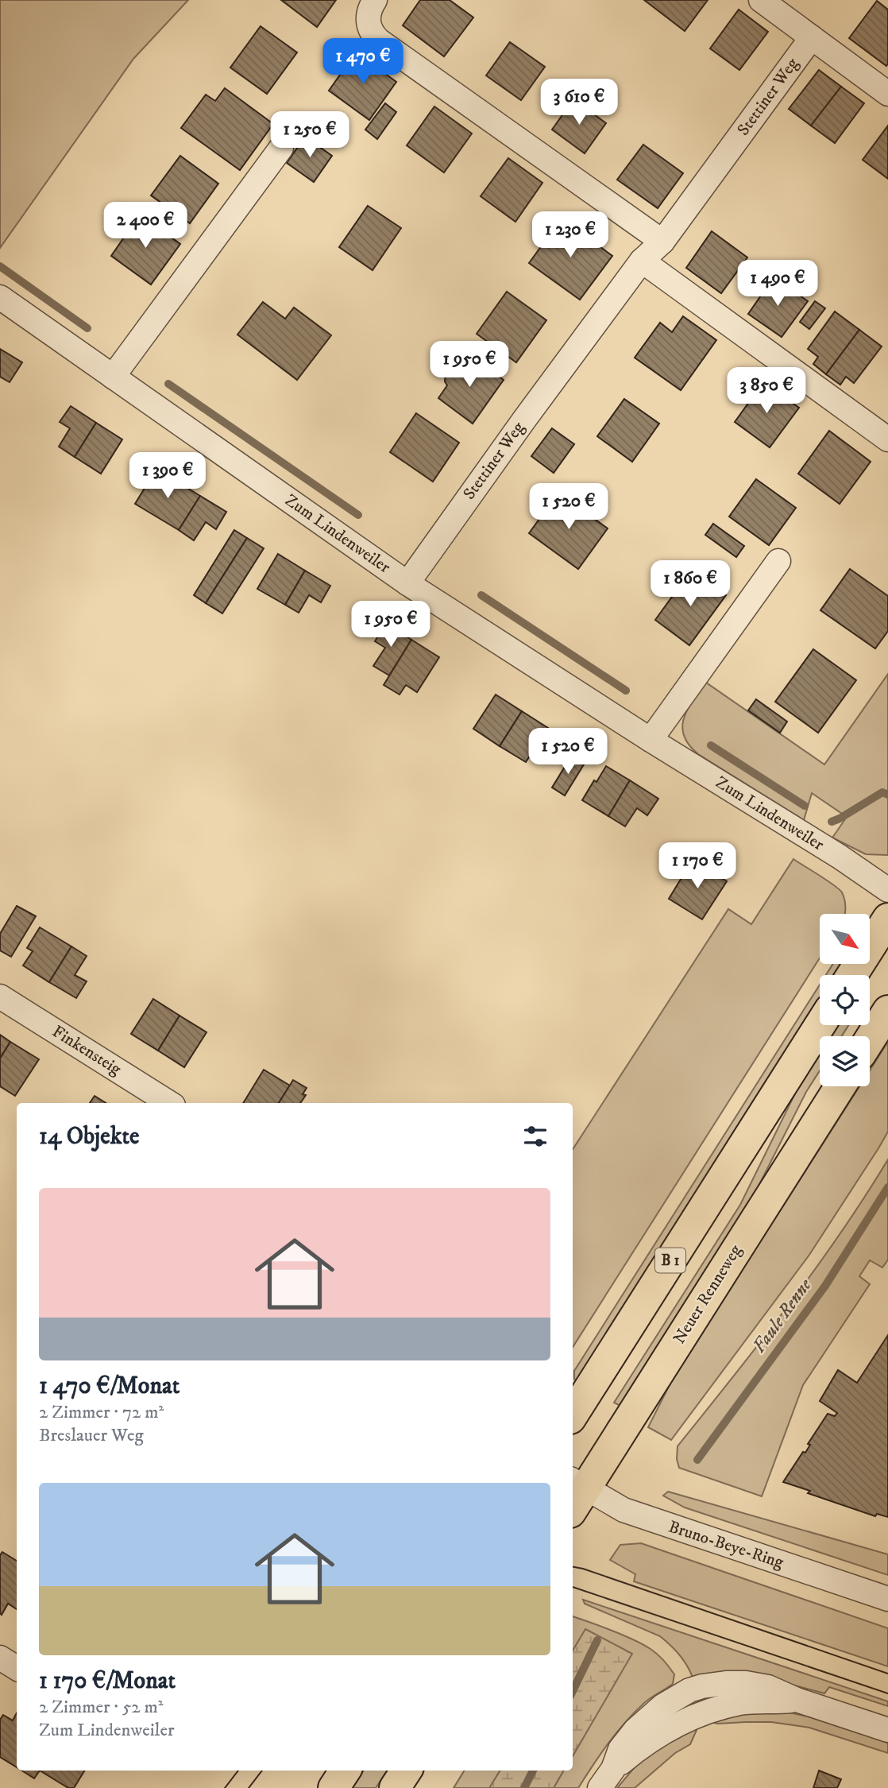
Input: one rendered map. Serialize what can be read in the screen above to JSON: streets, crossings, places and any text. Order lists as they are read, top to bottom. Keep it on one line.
{"streets":{"main road":["B 1","Neuer Renneweg"],"street":["Stettiner Weg","Zum Lindenweiler","Finkensteig","Bruno-Beye-Ring"]},"crossings":[["Stettiner Weg","Zum Lindenweiler"],["Neuer Renneweg","Bruno-Beye-Ring"]],"water":["Faule Renne"],"north":"bottom right","page":{"price":["1 470 €","3 610 €","1 250 €","2 400 €","1 230 €","1 490 €","1 950 €","3 850 €","1 390 €","1 520 €","1 860 €","1 950 €","1 520 €","1 170 €"],"heading":"14 Objekte","list":[{"name":"1 470 €/Monat","note":"2 Zimmer · 72 m² · Breslauer Weg"},{"name":"1 170 €/Monat","note":"2 Zimmer · 52 m² · Zum Lindenweiler"}]}}
